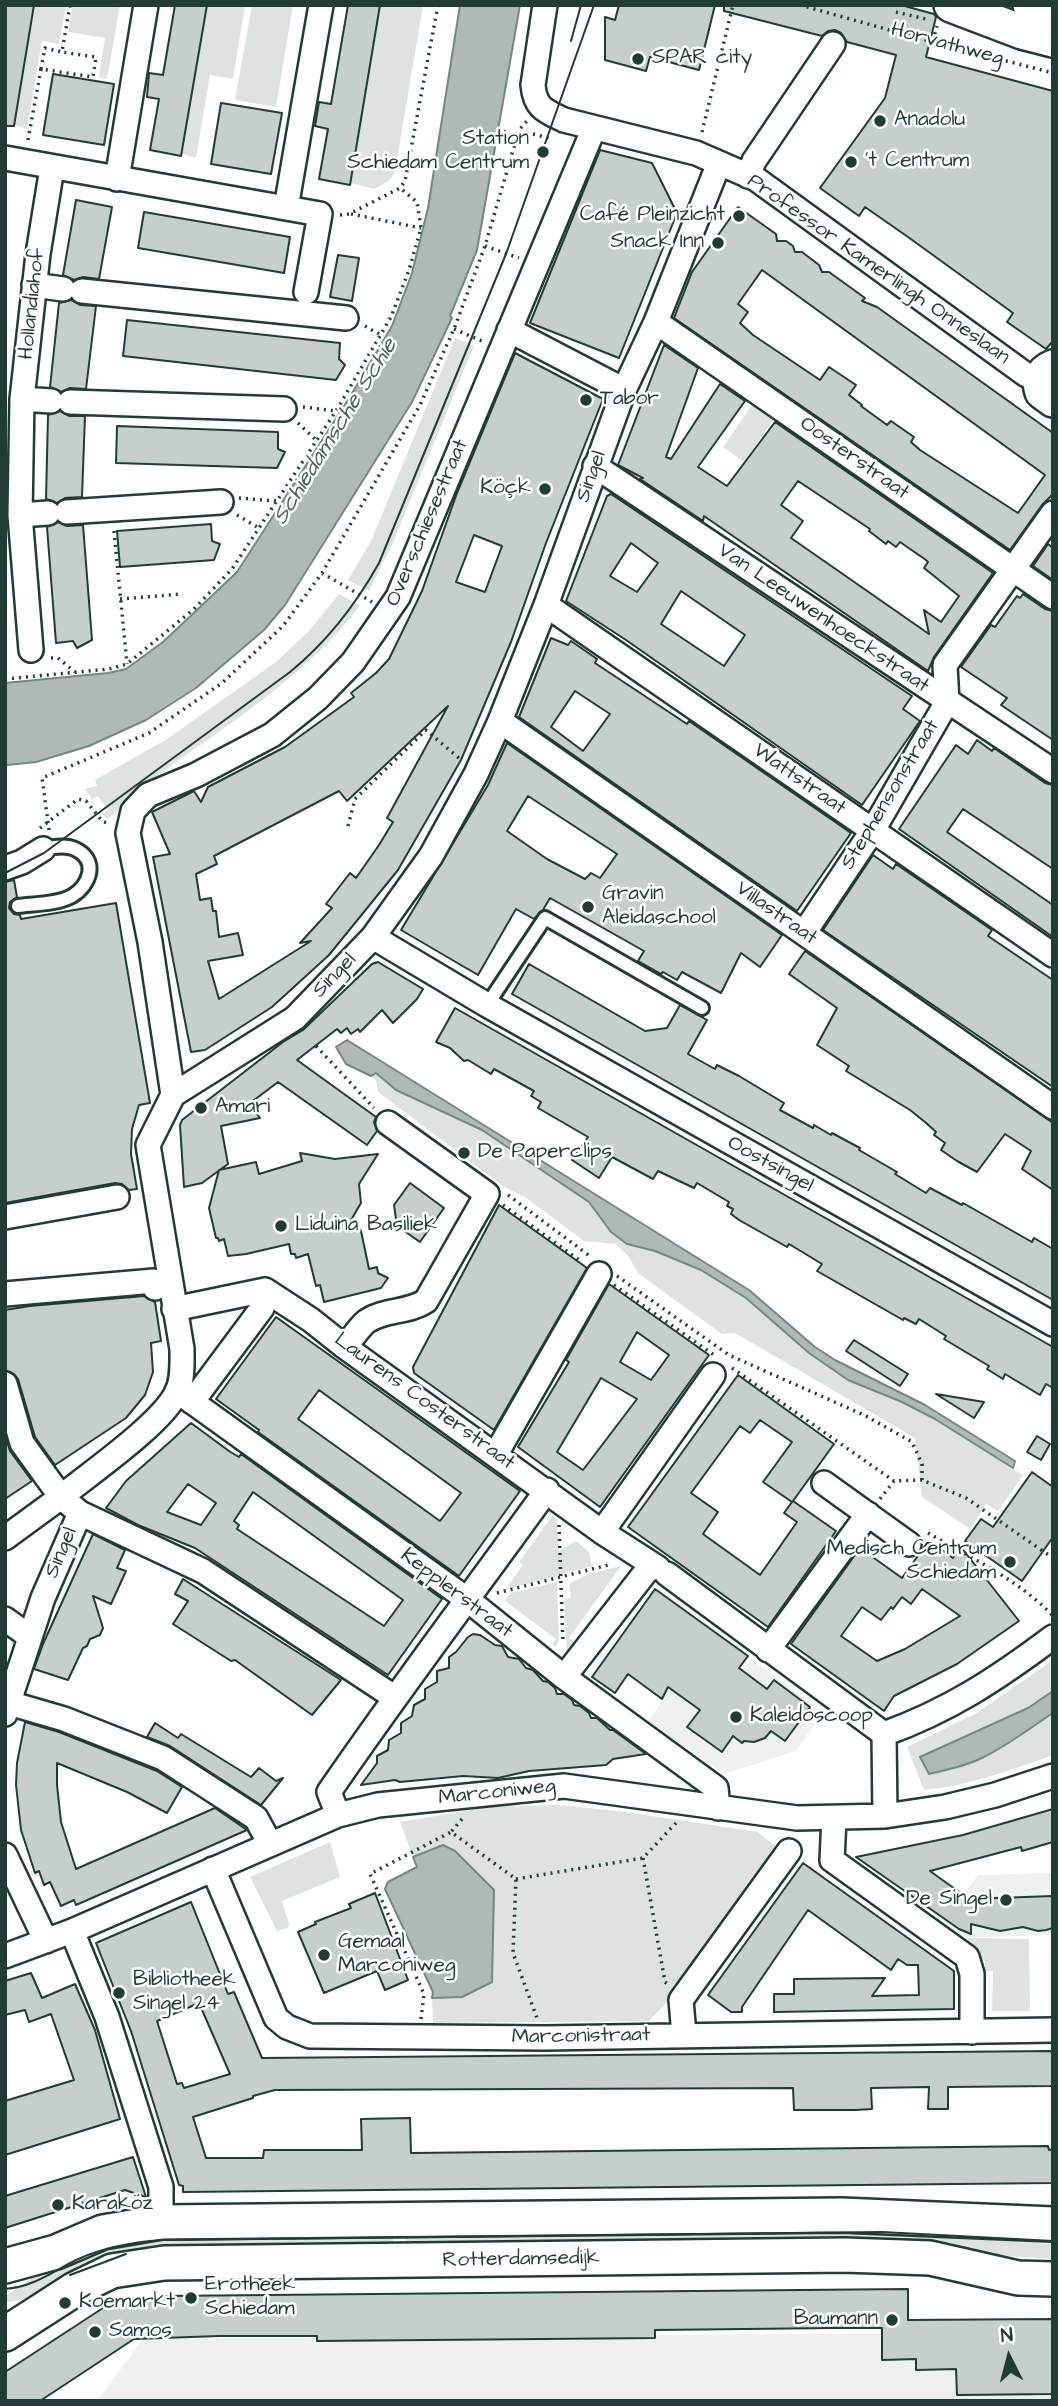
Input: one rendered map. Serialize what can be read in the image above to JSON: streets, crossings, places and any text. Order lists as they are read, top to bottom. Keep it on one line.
{"streets":{"main road":["Horvathweg","Rotterdamsedijk"],"street":["Professor Kamerlingh Onneslaan","Hollandiahof","Oosterstraat","Singel","Overschiesestraat","Van Leeuwenhoeckstraat","Wattstraat","Stephensonstraat","Villastraat","Oostsingel","Laurens Costerstraat","Kepplerstraat","Marconiweg","Marconistraat"]},"crossings":[["Professor Kamerlingh Onneslaan","Singel"],["Professor Kamerlingh Onneslaan","Overschiesestraat"],["Oosterstraat","Singel"],["Oosterstraat","Stephensonstraat"],["Singel","Van Leeuwenhoeckstraat"],["Singel","Wattstraat"],["Singel","Villastraat"],["Singel","Oostsingel"],["Singel","Laurens Costerstraat"],["Singel","Kepplerstraat"],["Van Leeuwenhoeckstraat","Stephensonstraat"],["Wattstraat","Stephensonstraat"],["Stephensonstraat","Villastraat"],["Kepplerstraat","Marconiweg"],["Marconiweg","Marconistraat"]],"water":["Schiedamsche Schie"],"places":["SPAR city","Anadolu","Station Schiedam Centrum","'t Centrum","Café Pleinzicht","Snack Inn","Tabor","Köçk","Gravin Aleidaschool","Amari","De Paperclips","Liduina Basiliek","Medisch Centrum Schiedam","Kaleidoscoop","De Singel","Gemaal Marconiweg","Bibliotheek Singel 24","Karaköz","Erotheek Schiedam","Koemarkt","Baumann","Samos"],"north":"top"}
